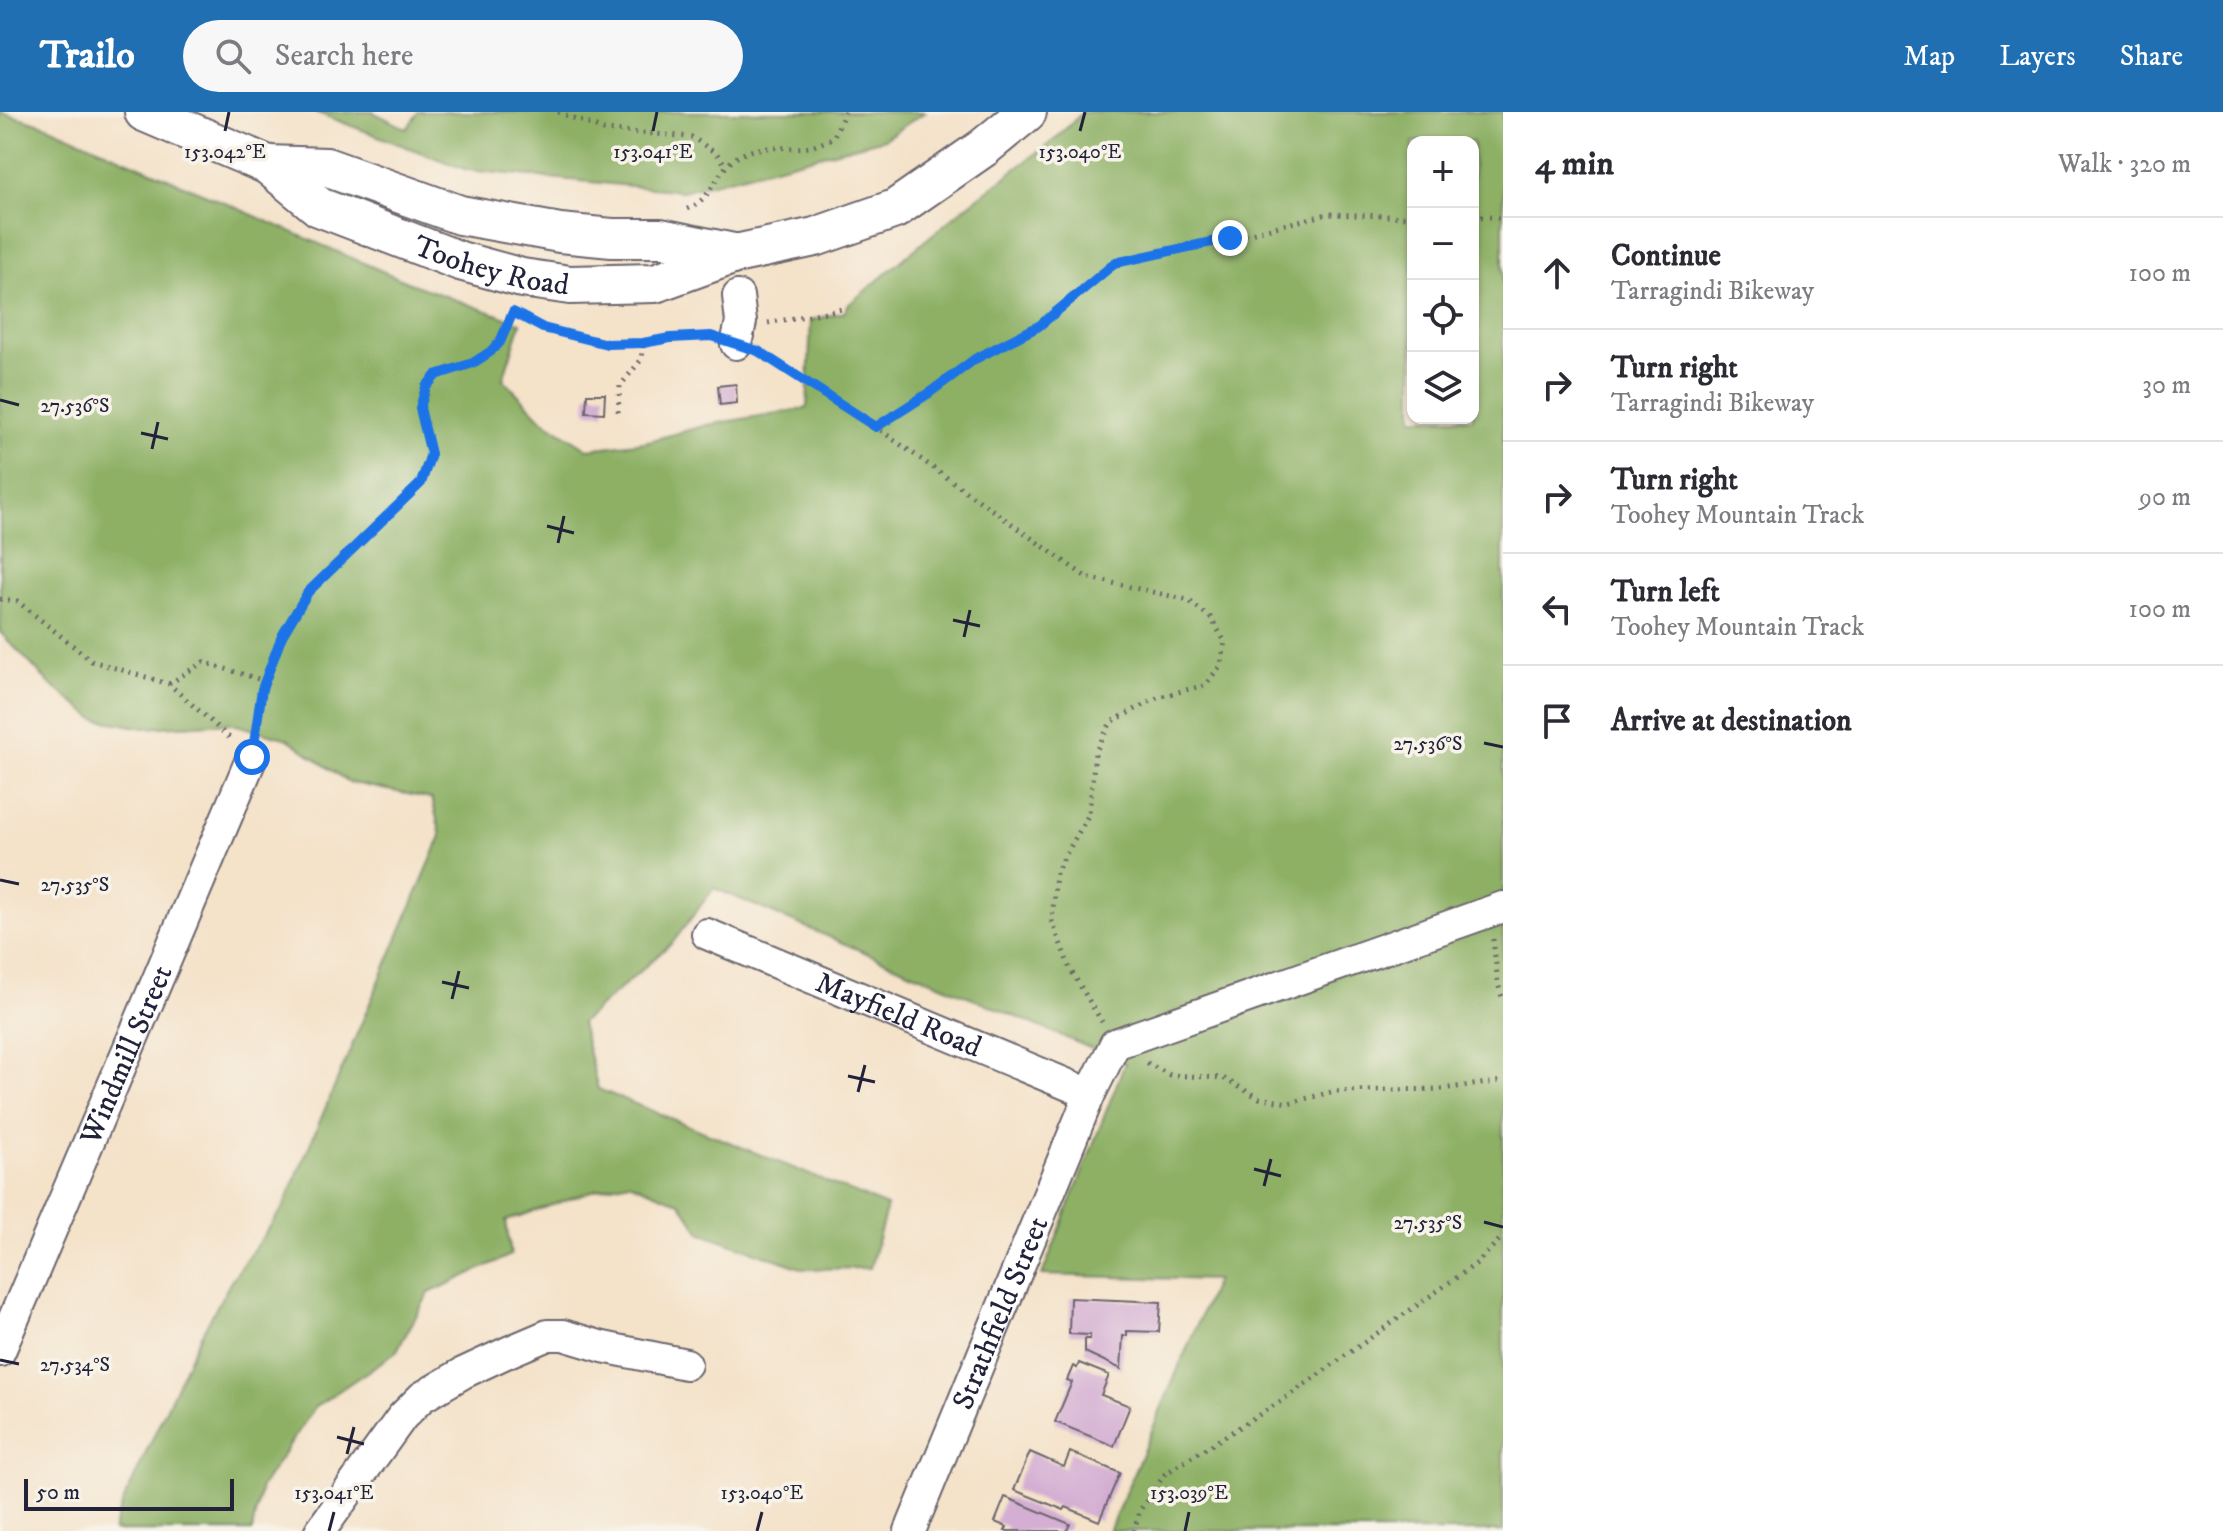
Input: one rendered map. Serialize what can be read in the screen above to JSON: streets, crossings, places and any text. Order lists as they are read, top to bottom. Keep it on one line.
{"streets":{"main road":["Toohey Road"],"street":["Mayfield Road","Windmill Street","Strathfield Street"]},"crossings":[["Mayfield Road","Strathfield Street"]],"scale_bar":"50 m","page":{"header":"Trailo","search":"Search here","nav":["Map","Layers","Share"],"heading":["4 min","Walk · 320 m"],"map_buttons":["+","−"],"list":[["Continue","Tarragindi Bikeway","100 m"],["Turn right","Tarragindi Bikeway","30 m"],["Turn right","Toohey Mountain Track","90 m"],["Turn left","Toohey Mountain Track","100 m"],"Arrive at destination"],"scale":"50 m"},"coordinates":["153.042°E","153.041°E","153.040°E","27.536°S","27.535°S","27.534°S","153.039°E"]}
